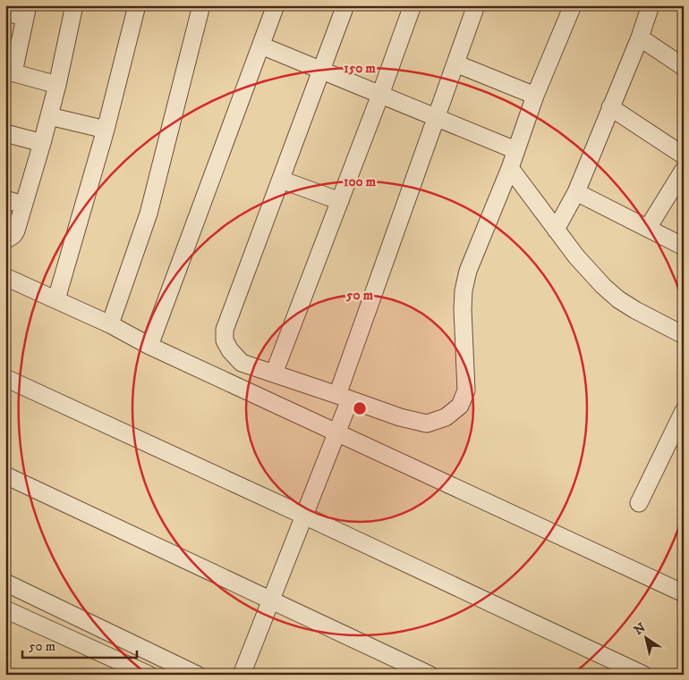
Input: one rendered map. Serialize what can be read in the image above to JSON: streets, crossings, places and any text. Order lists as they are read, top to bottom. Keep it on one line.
{"scale_bar":"50 m","north":"top left","rings":["150 m","100 m","50 m"]}
